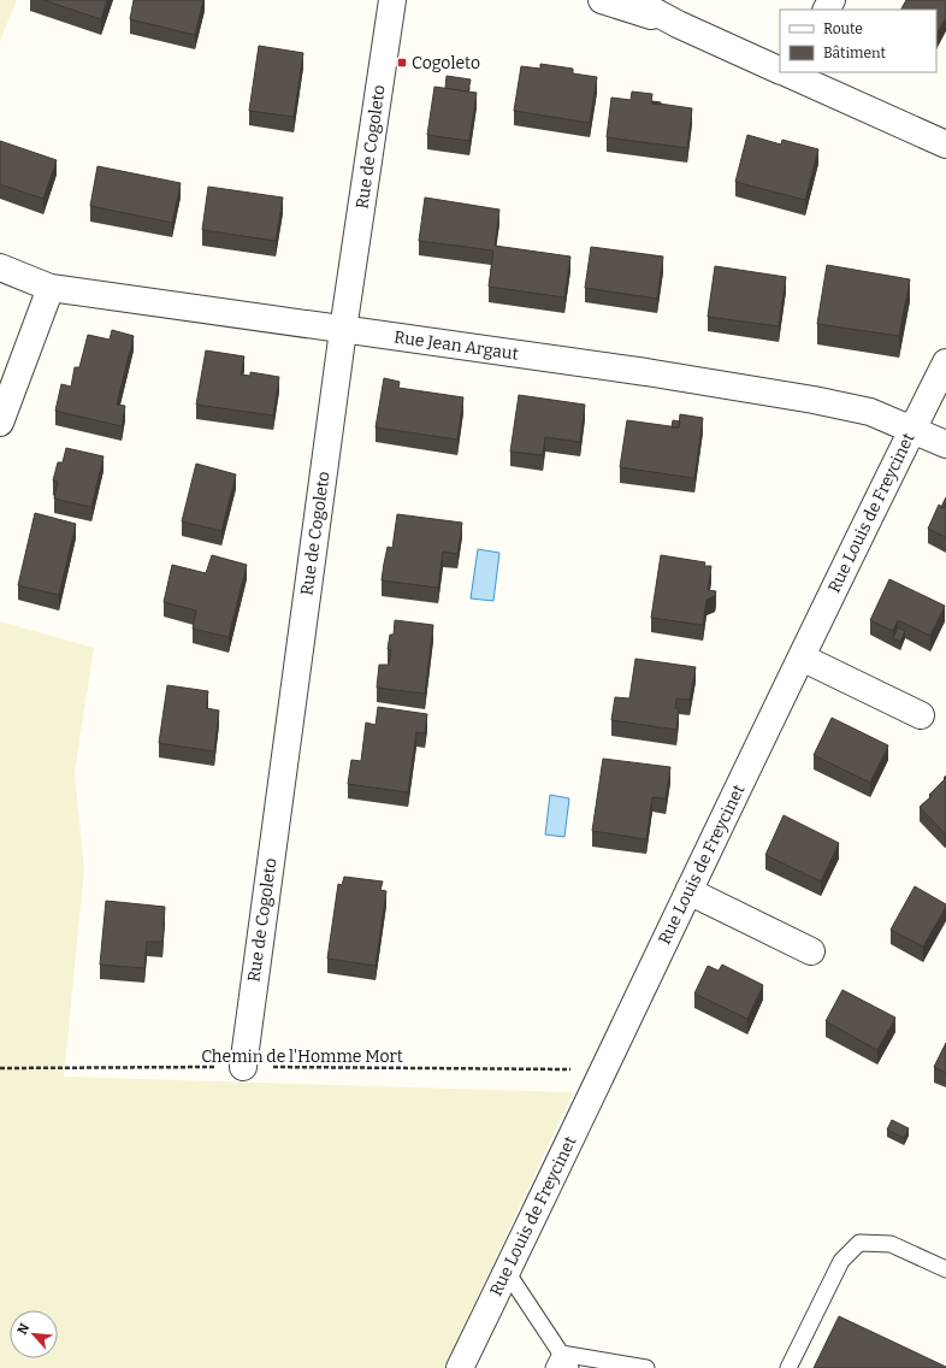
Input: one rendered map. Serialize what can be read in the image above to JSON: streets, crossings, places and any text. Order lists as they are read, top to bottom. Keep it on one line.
{"streets":{"street":["Rue de Cogoleto","Rue Jean Argaut","Rue Louis de Freycinet"],"path":["Chemin de l'Homme Mort"]},"crossings":[["Rue de Cogoleto","Rue Jean Argaut"],["Rue de Cogoleto","Chemin de l'Homme Mort"],["Rue Jean Argaut","Rue Louis de Freycinet"],["Rue Louis de Freycinet","Chemin de l'Homme Mort"]],"places":{"transit":["Cogoleto"]},"legend":["Route","Bâtiment"],"north":"top left"}
